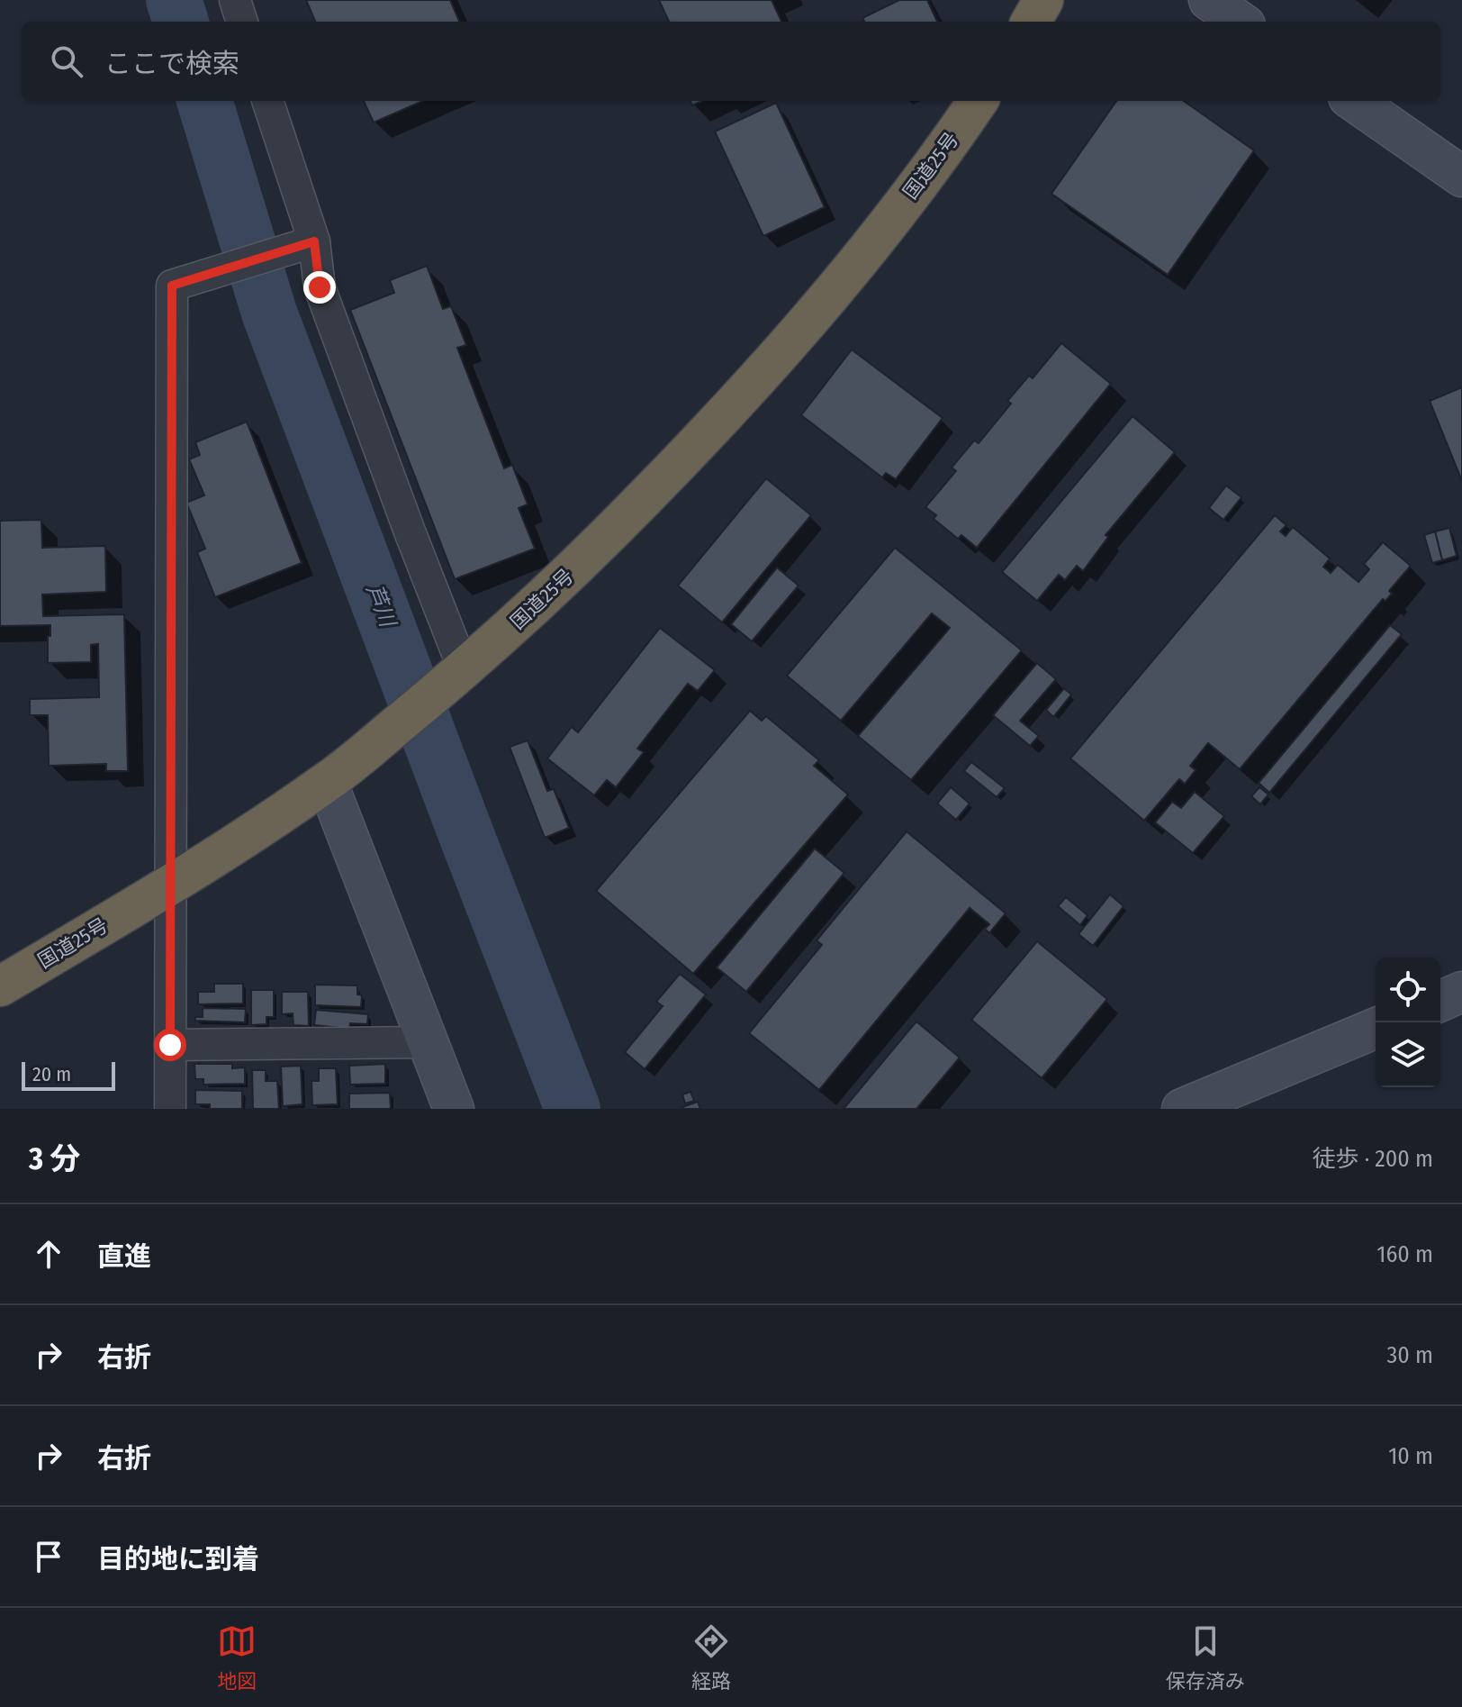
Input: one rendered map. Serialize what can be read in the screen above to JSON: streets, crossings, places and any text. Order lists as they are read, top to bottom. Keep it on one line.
{"streets":{"highway":["国道25号"]},"water":["芦川"],"scale_bar":"20 m","page":{"search":"ここで検索","scale":"20 m","heading":["3 分","徒歩 · 200 m"],"list":[["直進","160 m"],["右折","30 m"],["右折","10 m"],"目的地に到着"],"nav":["地図","経路","保存済み"]}}
